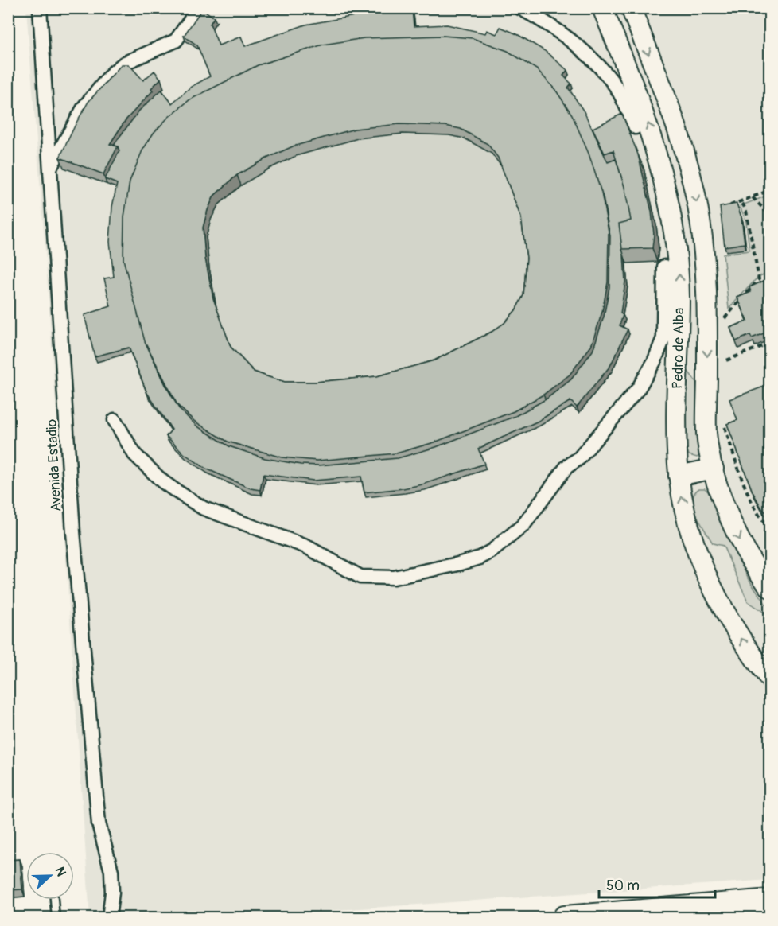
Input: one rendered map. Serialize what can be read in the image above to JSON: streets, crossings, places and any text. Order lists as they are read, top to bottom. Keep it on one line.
{"streets":{"street":["Pedro de Alba","Avenida Estadio"]},"scale_bar":"50 m","north":"right"}
